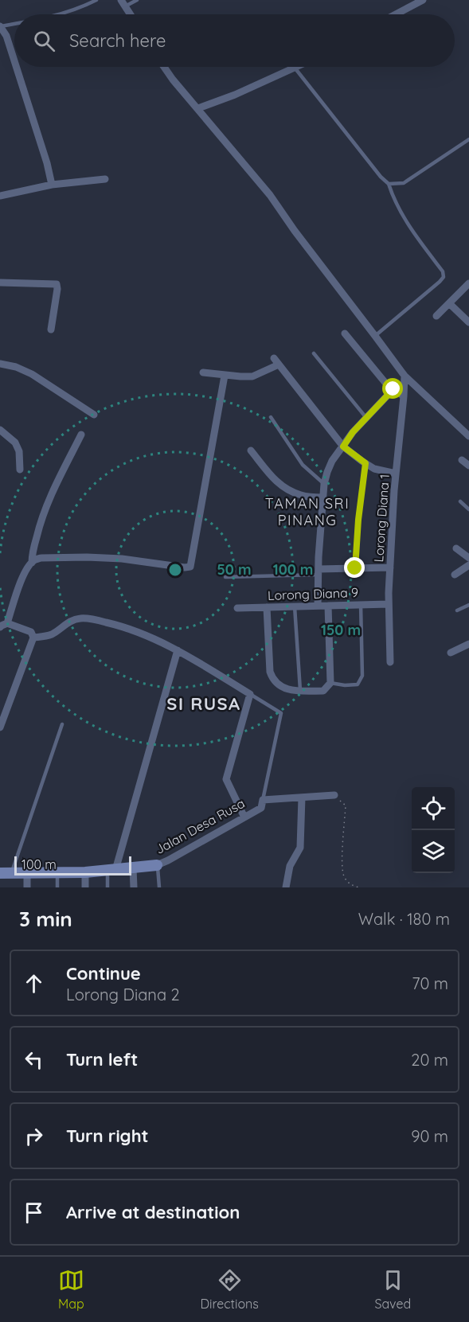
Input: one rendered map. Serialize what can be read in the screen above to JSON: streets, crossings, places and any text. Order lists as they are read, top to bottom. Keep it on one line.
{"streets":{"street":["Lorong Diana 1","Lorong Diana 9","Jalan Desa Rusa"]},"crossings":[["Lorong Diana 1","Lorong Diana 9"]],"districts":["TAMAN SRI PINANG","SI RUSA"],"scale_bar":"100 m","page":{"search":"Search here","scale":"100 m","heading":["3 min","Walk · 180 m"],"list":[["Continue","Lorong Diana 2","70 m"],["Turn left","20 m"],["Turn right","90 m"],"Arrive at destination"],"nav":["Map","Directions","Saved"]},"rings":["50 m","100 m","150 m"]}
